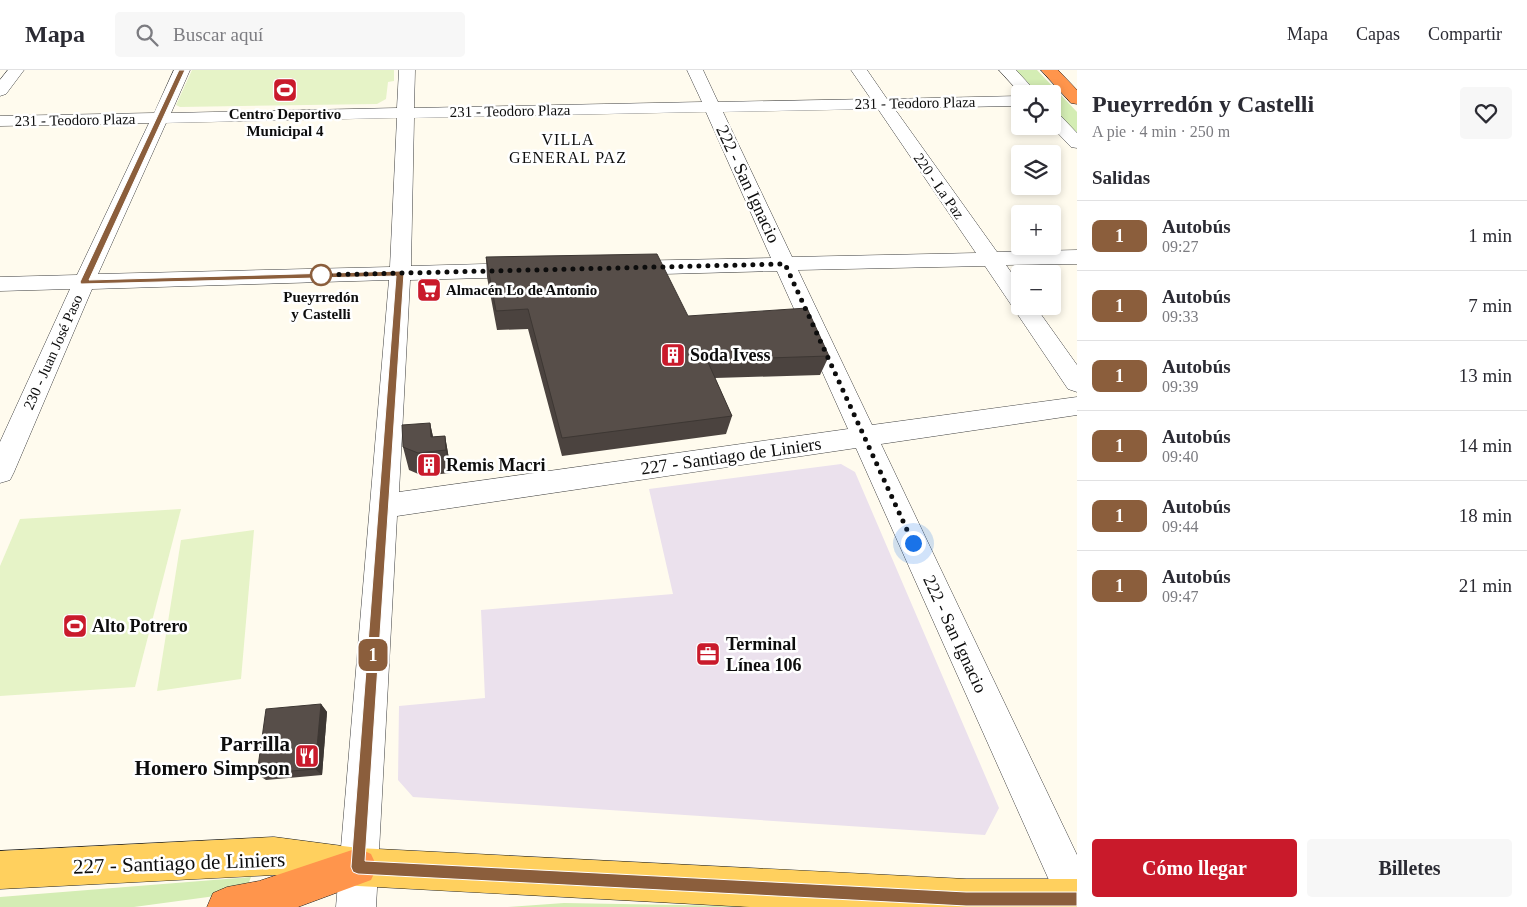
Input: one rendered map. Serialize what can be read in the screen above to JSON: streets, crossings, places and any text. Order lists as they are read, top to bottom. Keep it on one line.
{"streets":{"main road":["227 - Santiago de Liniers"],"street":["231 - Teodoro Plaza","222 - San Ignacio","220 - La Paz","230 - Juan José Paso"]},"crossings":[["231 - Teodoro Plaza","222 - San Ignacio"],["231 - Teodoro Plaza","220 - La Paz"],["231 - Teodoro Plaza","230 - Juan José Paso"],["222 - San Ignacio","227 - Santiago de Liniers"]],"districts":["VILLA GENERAL PAZ"],"places":{"sports":["Centro Deportivo Municipal 4","Alto Potrero"],"other":["Pueyrredón y Castelli"],"supermarket":["Almacén Lo de Antonio"],"building":["Soda Ivess","Remis Macri"],"office":["Terminal Línea 106"],"restaurant":["Parrilla Homero Simpson"]},"lines":["bus line 1"],"page":{"header":"Mapa","search":"Buscar aquí","nav":["Mapa","Capas","Compartir"],"on_map":"1","heading":[["Pueyrredón y Castelli","A pie · 4 min · 250 m"],"Salidas"],"map_buttons":["+","−"],"list":[{"mark":"1","name":"Autobús","note":"09:27","value":"1 min"},{"mark":"1","name":"Autobús","note":"09:33","value":"7 min"},{"mark":"1","name":"Autobús","note":"09:39","value":"13 min"},{"mark":"1","name":"Autobús","note":"09:40","value":"14 min"},{"mark":"1","name":"Autobús","note":"09:44","value":"18 min"},{"mark":"1","name":"Autobús","note":"09:47","value":"21 min"}],"buttons":["Cómo llegar","Billetes"]}}
